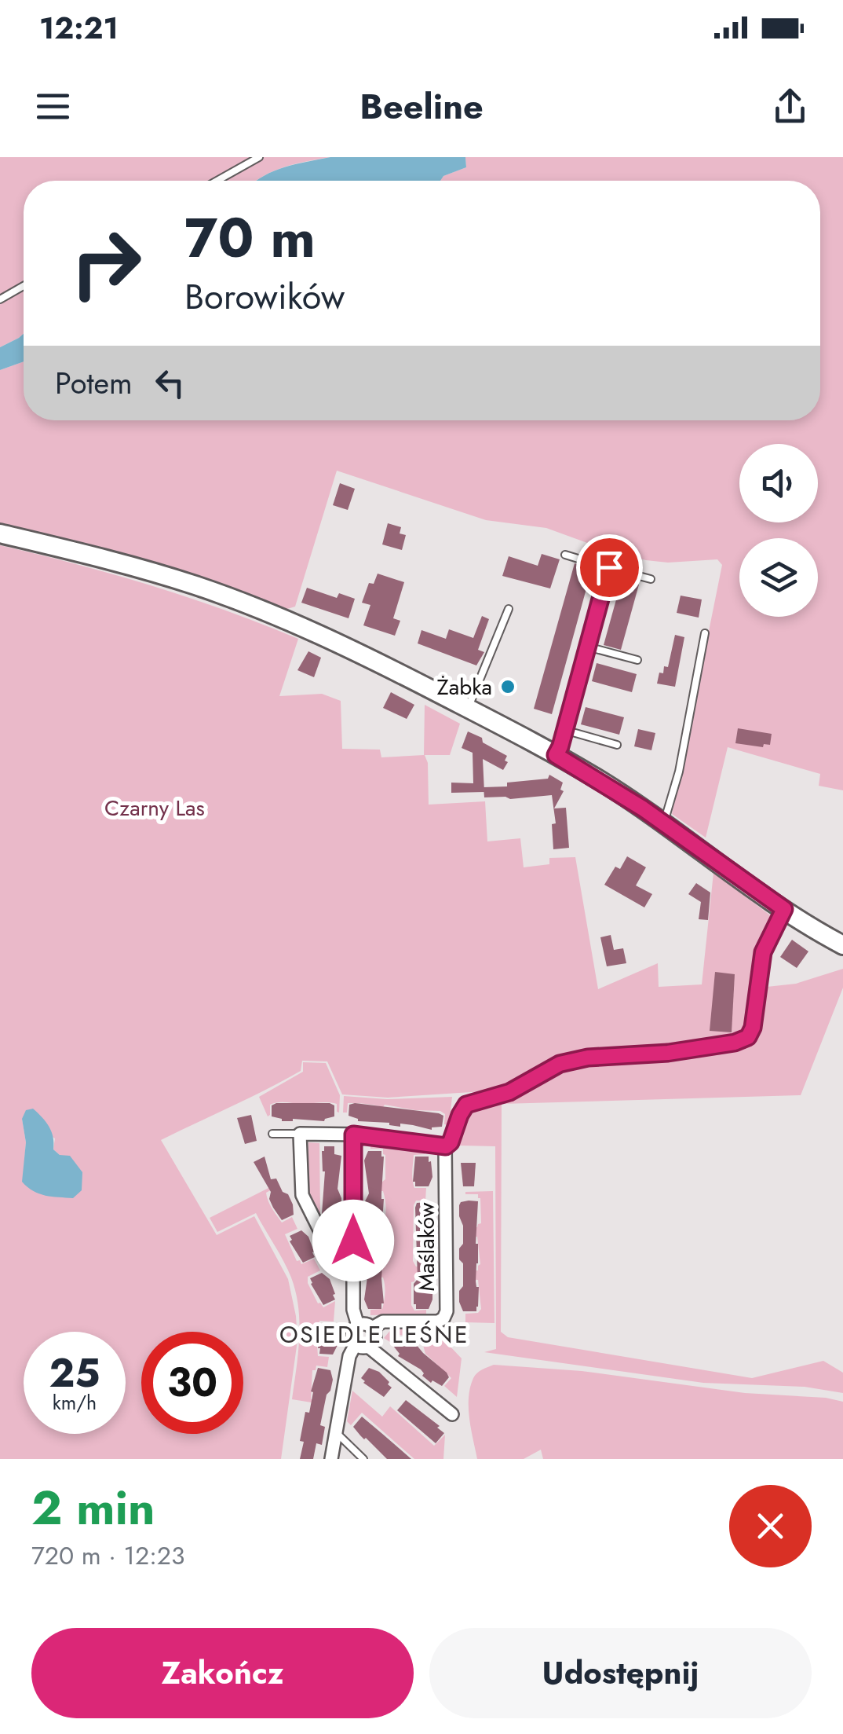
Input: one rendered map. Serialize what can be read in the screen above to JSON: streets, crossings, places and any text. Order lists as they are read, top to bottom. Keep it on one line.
{"streets":{"street":["Maślaków"]},"districts":["OSIEDLE LEŚNE"],"parks":["Czarny Las"],"places":["Żabka"],"page":{"status":"12:21","header":"Beeline","turn":["70 m","Borowików"],"then":"Potem","speed":"25 km/h","limit":"30","heading":["2 min","720 m · 12:23"],"buttons":["Zakończ","Udostępnij"]}}
